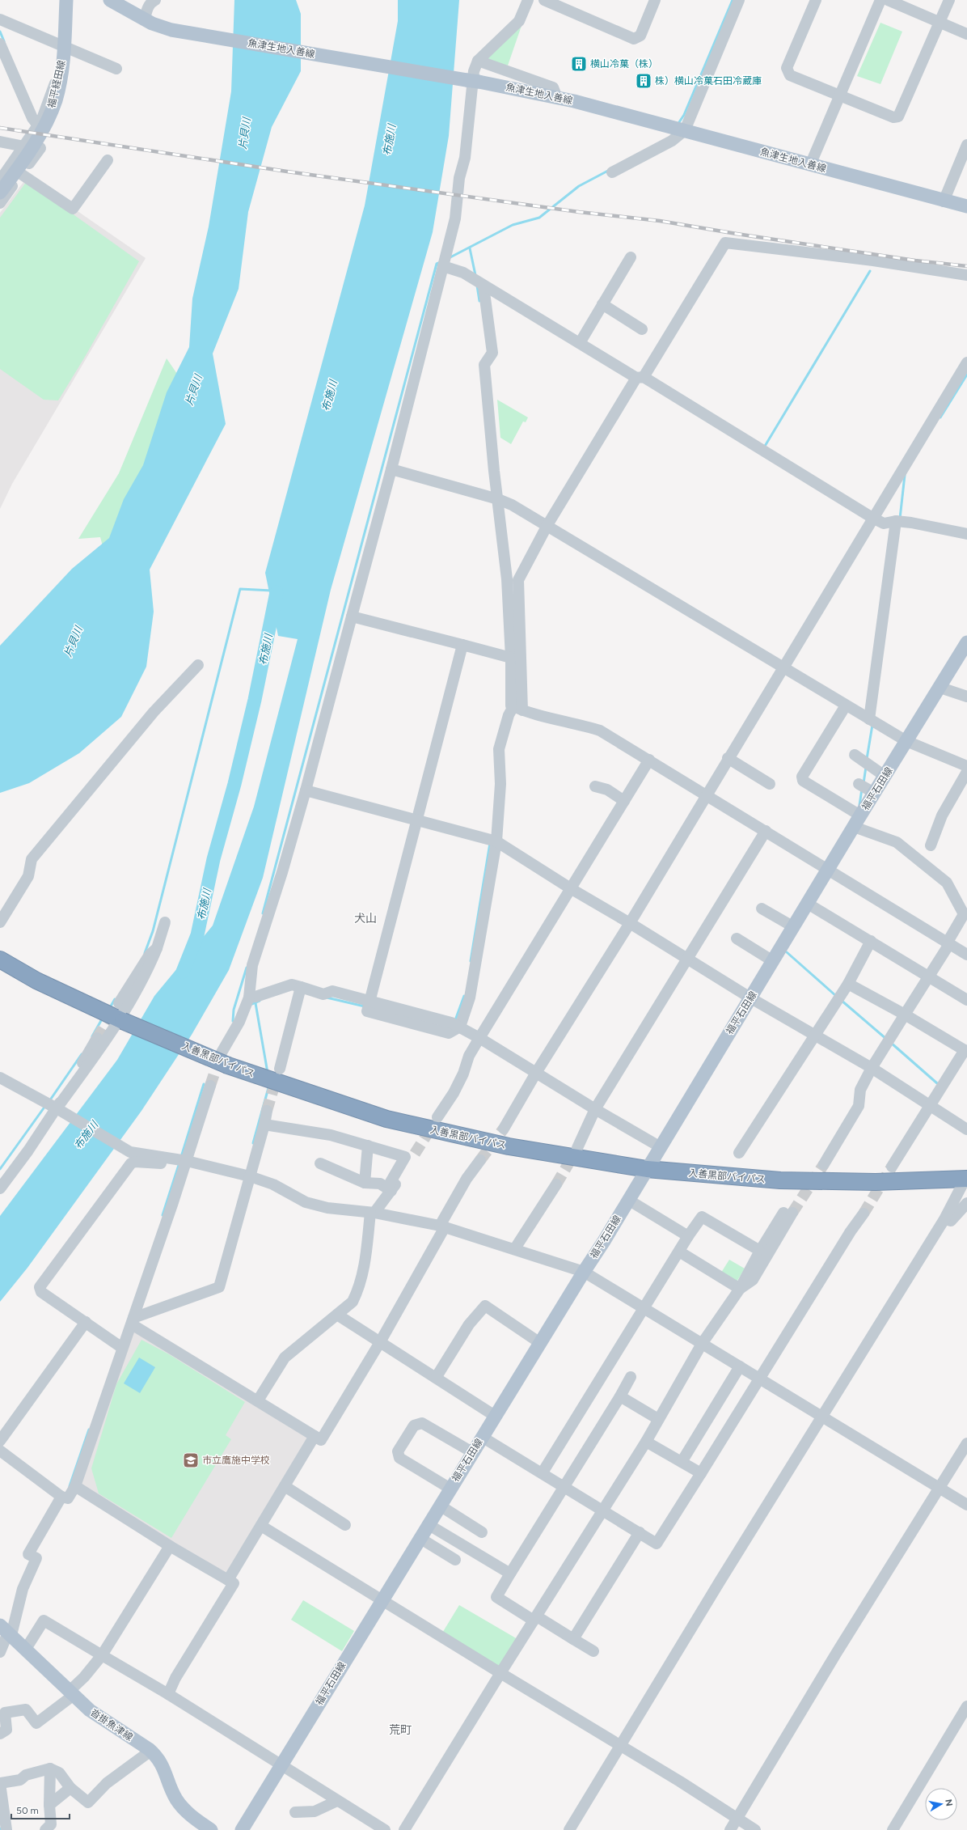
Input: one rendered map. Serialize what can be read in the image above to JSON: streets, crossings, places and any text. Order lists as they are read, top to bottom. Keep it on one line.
{"streets":{"highway":["入善黒部バイパス"],"main road":["魚津生地入善線","福平経田線","福平石田線","沓掛魚津線"]},"crossings":[["福平石田線","入善黒部バイパス"]],"districts":["犬山","荒町"],"water":["片貝川","布施川"],"places":{"building":["横山冷菓（株）","株）横山冷菓石田冷蔵庫"],"school or university":["市立鷹施中学校"]},"scale_bar":"50 m","north":"right"}
